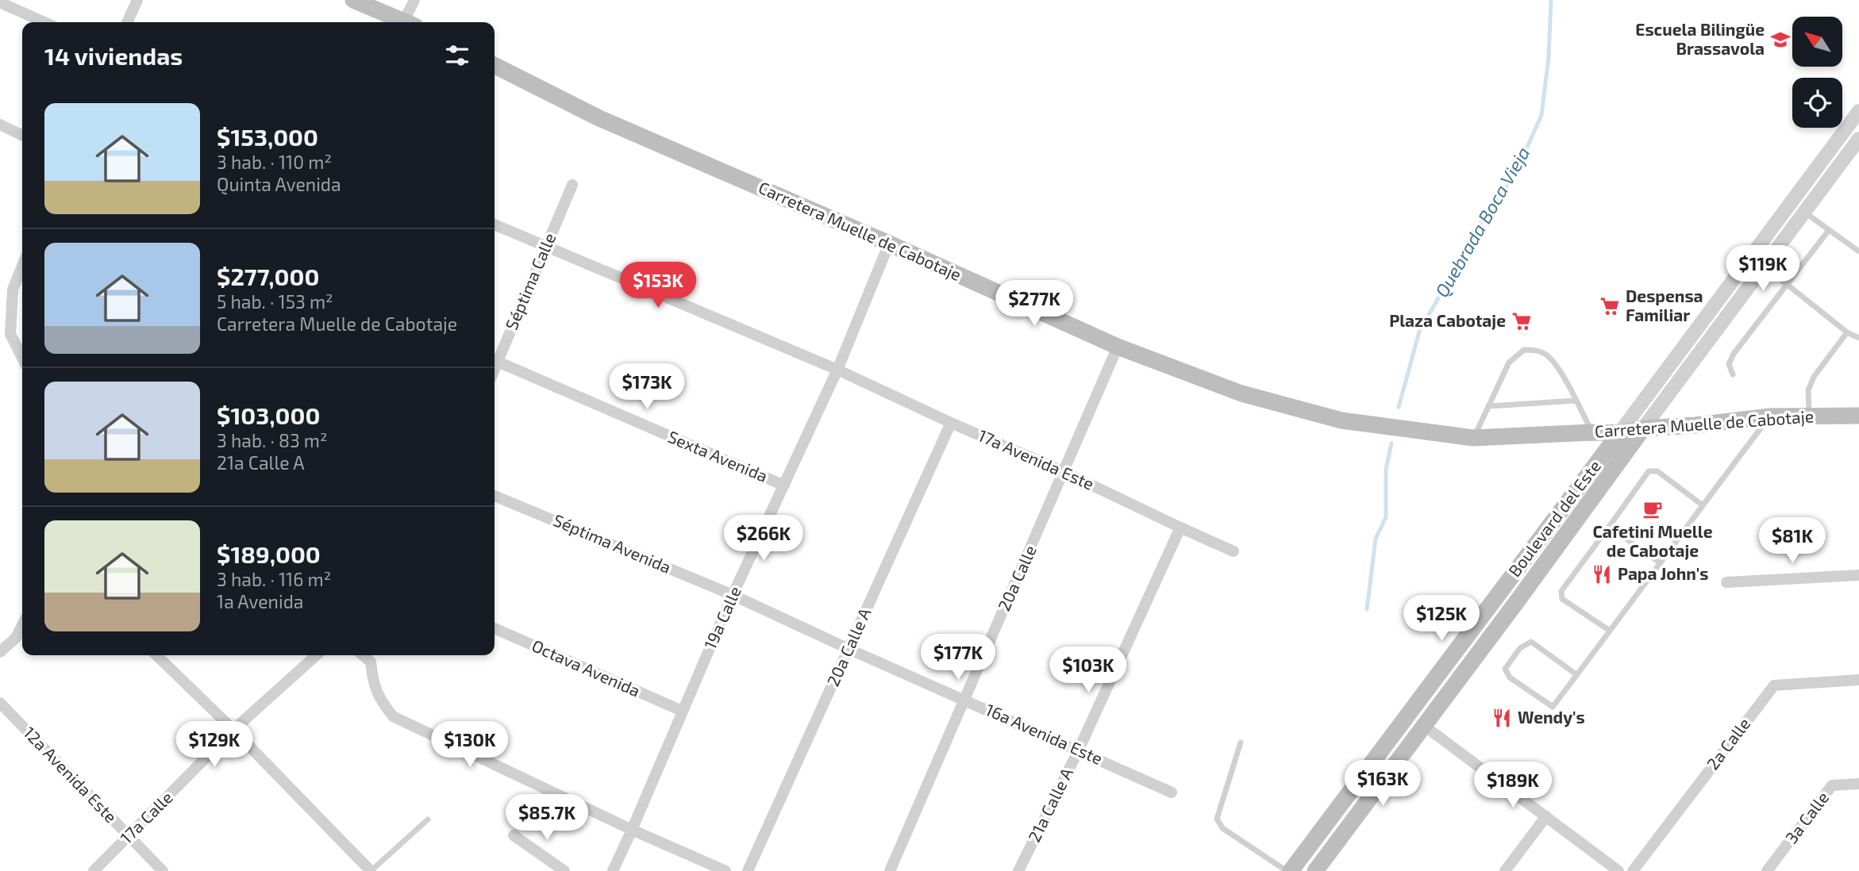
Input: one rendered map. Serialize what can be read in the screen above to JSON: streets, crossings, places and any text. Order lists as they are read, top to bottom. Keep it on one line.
{"streets":{"main road":["Carretera Muelle de Cabotaje","Boulevard del Este"],"street":["Séptima Calle","Sexta Avenida","17a Avenida Este","Séptima Avenida","20a Calle","19a Calle","20a Calle A","Octava Avenida","16a Avenida Este","2a Calle","12a Avenida Este","21a Calle A","17a Calle","3a Calle"]},"crossings":[["Carretera Muelle de Cabotaje","Boulevard del Este"],["Carretera Muelle de Cabotaje","20a Calle"],["Carretera Muelle de Cabotaje","19a Calle"],["Séptima Calle","Sexta Avenida"],["Séptima Calle","17a Avenida Este"],["Sexta Avenida","19a Calle"],["17a Avenida Este","20a Calle"],["17a Avenida Este","19a Calle"],["17a Avenida Este","20a Calle A"],["17a Avenida Este","21a Calle A"],["Séptima Avenida","19a Calle"],["Séptima Avenida","16a Avenida Este"],["20a Calle","16a Avenida Este"],["19a Calle","Octava Avenida"],["19a Calle","16a Avenida Este"],["20a Calle A","16a Avenida Este"],["16a Avenida Este","21a Calle A"],["12a Avenida Este","17a Calle"]],"water":["Quebrada Boca Vieja"],"places":{"school or university":["Escuela Bilingüe Brassavola"],"supermarket":["Despensa Familiar","Plaza Cabotaje"],"cafe":["Cafetini Muelle de Cabotaje"],"restaurant":["Papa John's","Wendy's"]},"north":"top left","page":{"heading":"14 viviendas","list":[{"name":"$153,000","note":"3 hab. · 110 m² · Quinta Avenida"},{"name":"$277,000","note":"5 hab. · 153 m² · Carretera Muelle de Cabotaje"},{"name":"$103,000","note":"3 hab. · 83 m² · 21a Calle A"},{"name":"$189,000","note":"3 hab. · 116 m² · 1a Avenida"}],"price":["$119K","$153K","$277K","$173K","$266K","$81K","$125K","$177K","$103K","$129K","$130K","$163K","$189K","$85.7K"]}}
